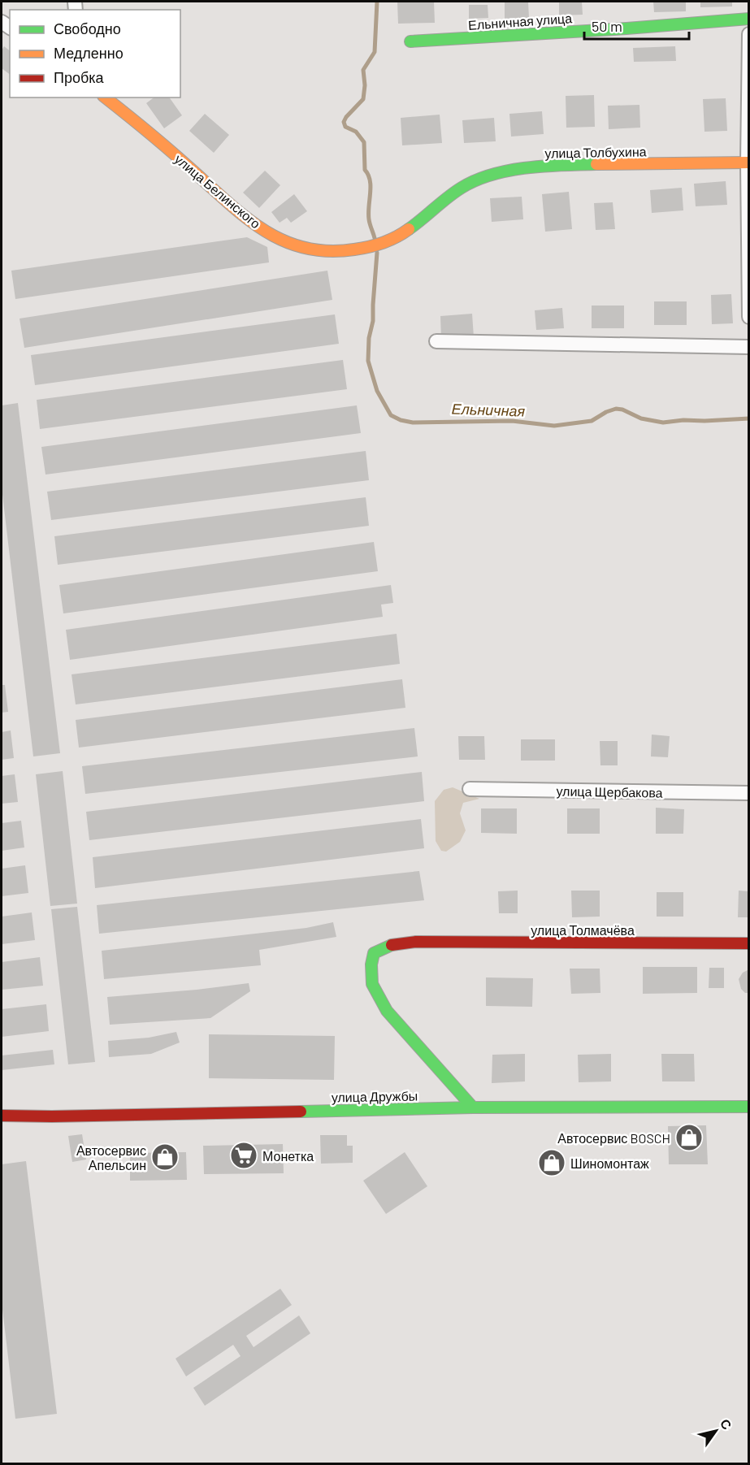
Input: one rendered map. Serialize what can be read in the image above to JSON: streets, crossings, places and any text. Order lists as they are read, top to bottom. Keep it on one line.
{"streets":{"street":["Ельничная улица","улица Толбухина","улица Белинского","улица Щербакова","улица Толмачёва","улица Дружбы"]},"crossings":[["улица Толбухина","улица Белинского"],["улица Толмачёва","улица Дружбы"]],"water":["Ельничная"],"places":{"shop":["Автосервис BOSCH","Автосервис Апельсин","Шиномонтаж"],"supermarket":["Монетка"]},"legend":["Свободно","Медленно","Пробка"],"scale_bar":"50 m","north":"top right"}
